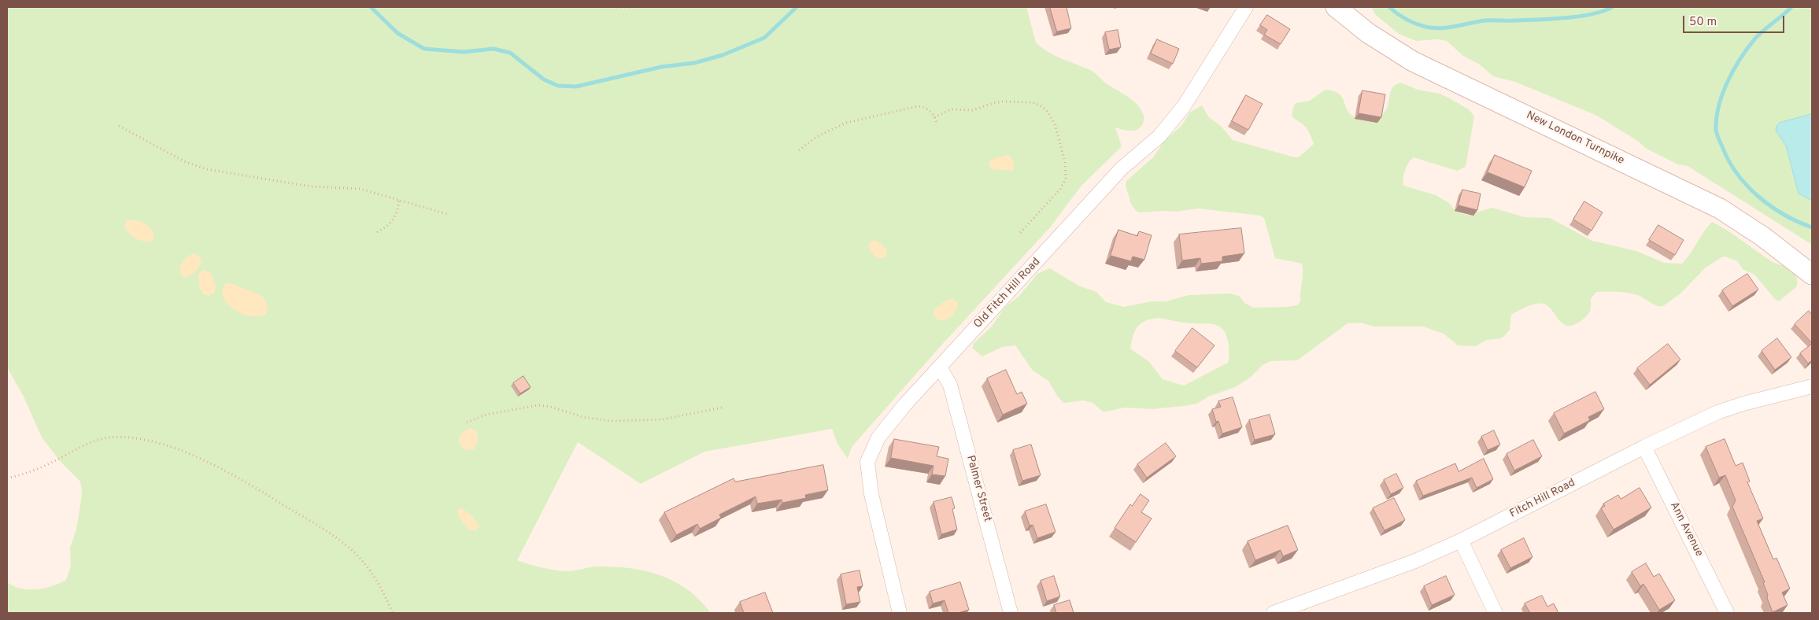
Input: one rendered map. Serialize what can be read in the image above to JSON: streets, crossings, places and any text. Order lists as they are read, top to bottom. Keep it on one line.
{"streets":{"main road":["New London Turnpike"],"street":["Old Fitch Hill Road","Palmer Street","Fitch Hill Road","Ann Avenue"]},"crossings":[["Old Fitch Hill Road","Palmer Street"],["Fitch Hill Road","Ann Avenue"]],"scale_bar":"50 m"}
